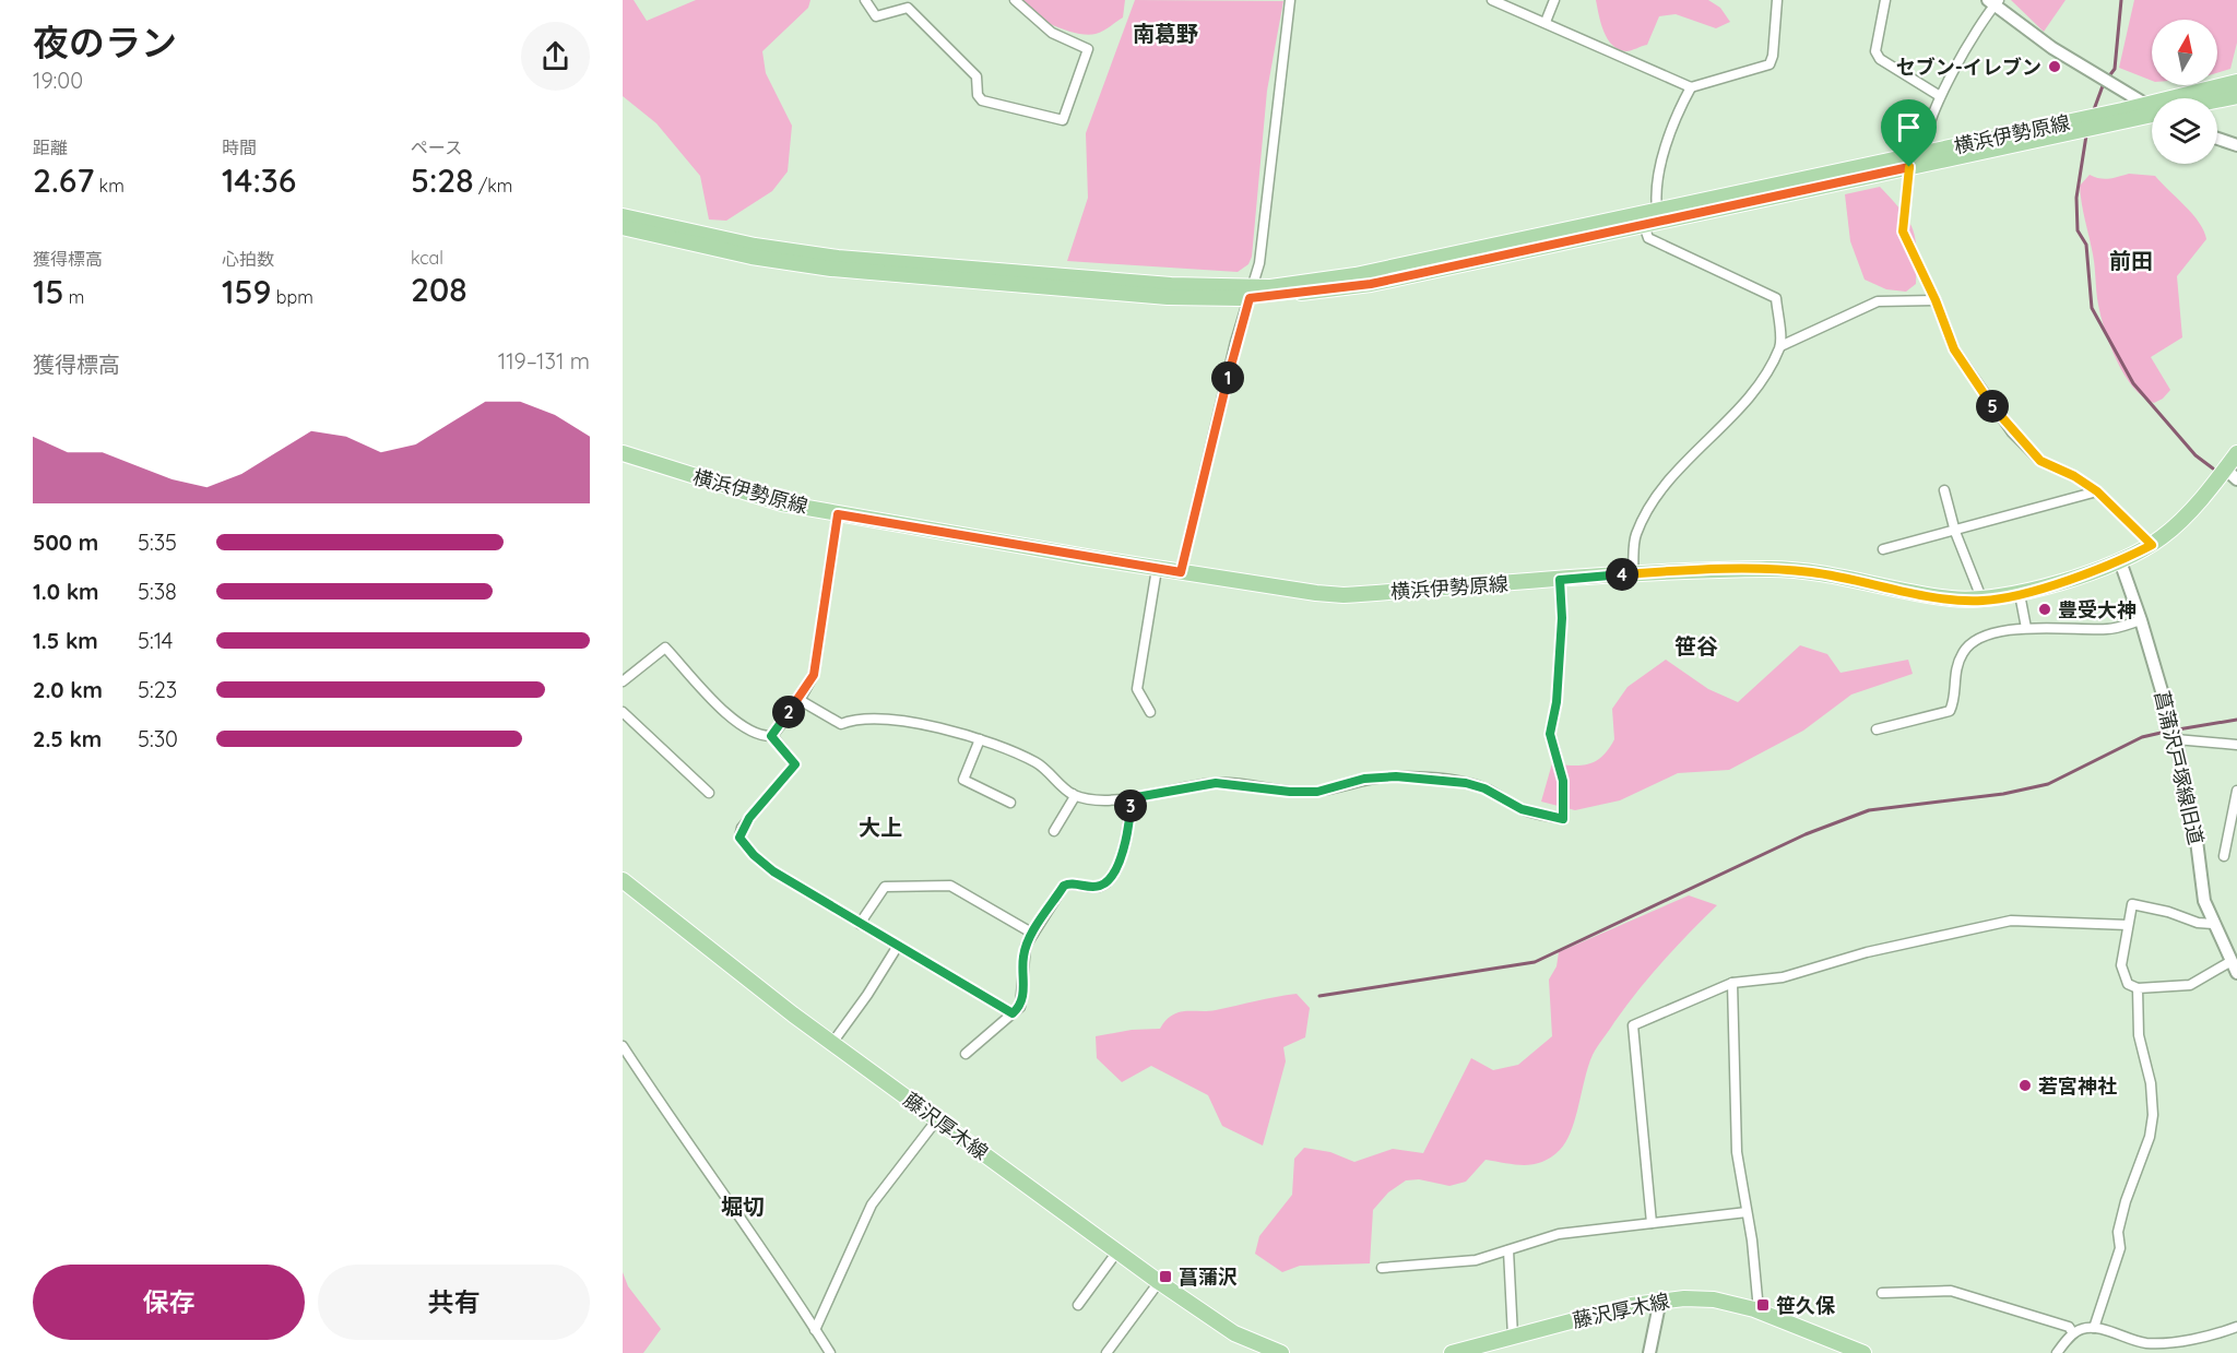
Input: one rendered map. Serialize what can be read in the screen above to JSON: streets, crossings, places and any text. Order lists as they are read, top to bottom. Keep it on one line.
{"streets":{"main road":["横浜伊勢原線","藤沢厚木線"],"street":["菖蒲沢戸塚線旧道"]},"crossings":[["横浜伊勢原線","菖蒲沢戸塚線旧道"]],"districts":["南葛野","前田","笹谷","大上","堀切"],"places":{"other":["セブン-イレブン","豊受大神","若宮神社"],"transit":["菖蒲沢","笹久保"]},"north":"top","page":{"heading":["夜のラン","19:00"],"stats":[["距離","2.67 km"],["時間","14:36"],["ペース","5:28 /km"],["獲得標高","15 m"],["心拍数","159 bpm"],["kcal","208"]],"chart":["獲得標高","119–131 m"],"pins":["1","5","4","2","3"],"list":[{"name":"500 m","note":"5:35"},{"name":"1.0 km","note":"5:38"},{"name":"1.5 km","note":"5:14"},{"name":"2.0 km","note":"5:23"},{"name":"2.5 km","note":"5:30"}],"buttons":["保存","共有"]}}
